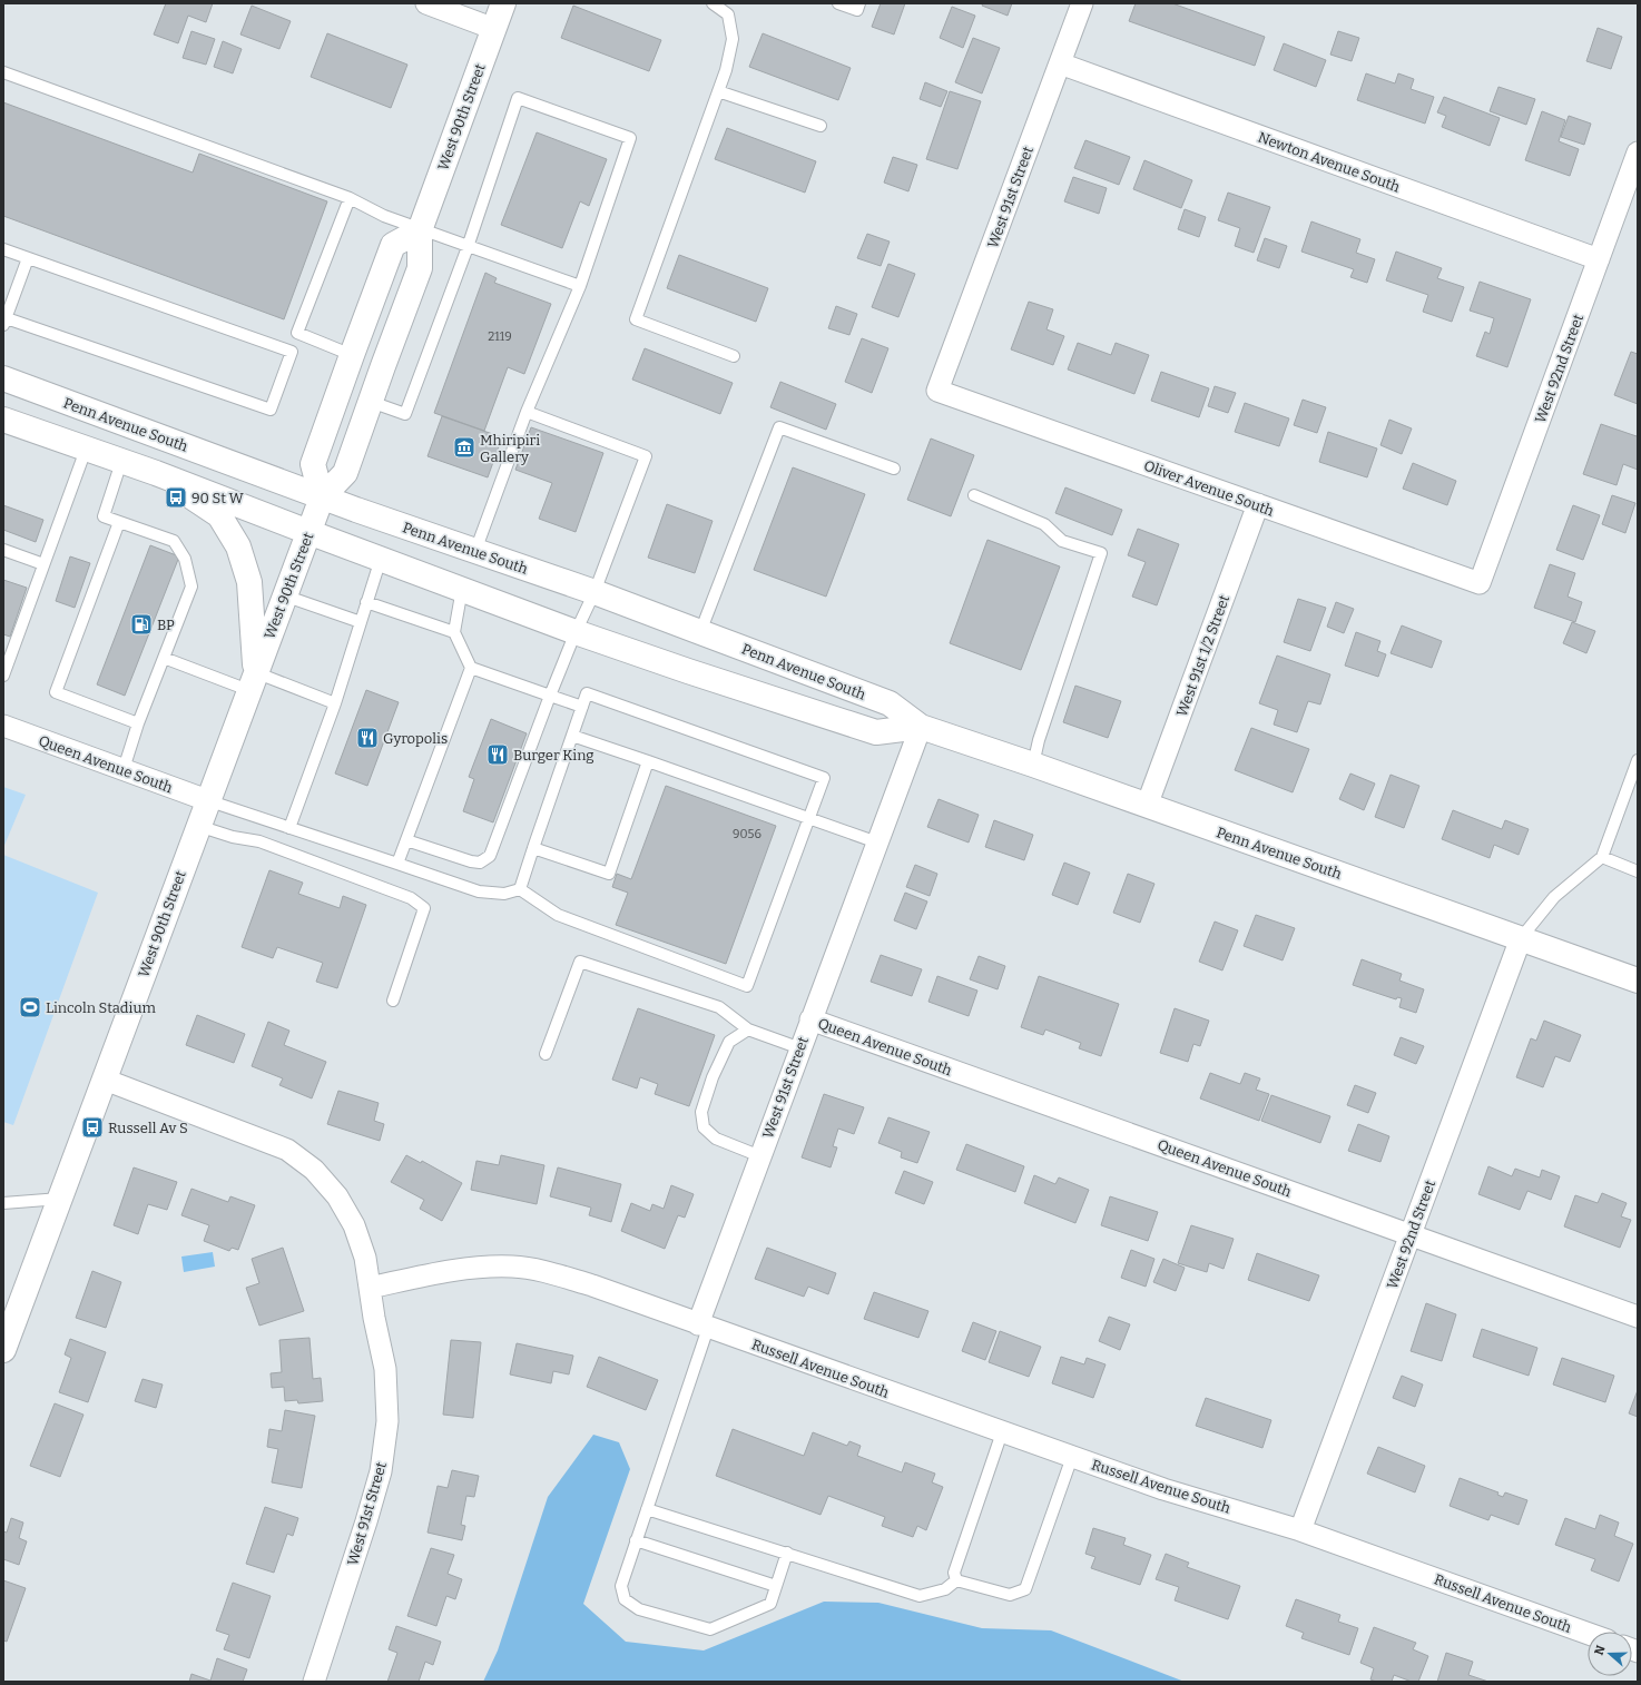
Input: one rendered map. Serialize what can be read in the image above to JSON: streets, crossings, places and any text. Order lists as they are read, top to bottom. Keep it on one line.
{"streets":{"main road":["West 90th Street","Penn Avenue South"],"street":["Newton Avenue South","West 91st Street","West 92nd Street","Oliver Avenue South","West 91st 1/2 Street","Queen Avenue South","Russell Avenue South"]},"crossings":[["West 90th Street","Penn Avenue South"],["West 90th Street","Queen Avenue South"],["Newton Avenue South","West 91st Street"],["Newton Avenue South","West 92nd Street"],["West 91st Street","Penn Avenue South"],["West 91st Street","Oliver Avenue South"],["West 91st Street","Queen Avenue South"],["West 91st Street","Russell Avenue South"],["West 92nd Street","Penn Avenue South"],["West 92nd Street","Oliver Avenue South"],["West 92nd Street","Queen Avenue South"],["West 92nd Street","Russell Avenue South"],["Penn Avenue South","West 91st 1/2 Street"],["Oliver Avenue South","West 91st 1/2 Street"]],"places":{"museum":["Mhiripiri Gallery"],"bus stop":["90 St W","Russell Av S"],"fuel station":["BP"],"restaurant":["Gyropolis","Burger King"],"sports":["Lincoln Stadium"]},"house_numbers":["2119","9056"],"north":"left"}
